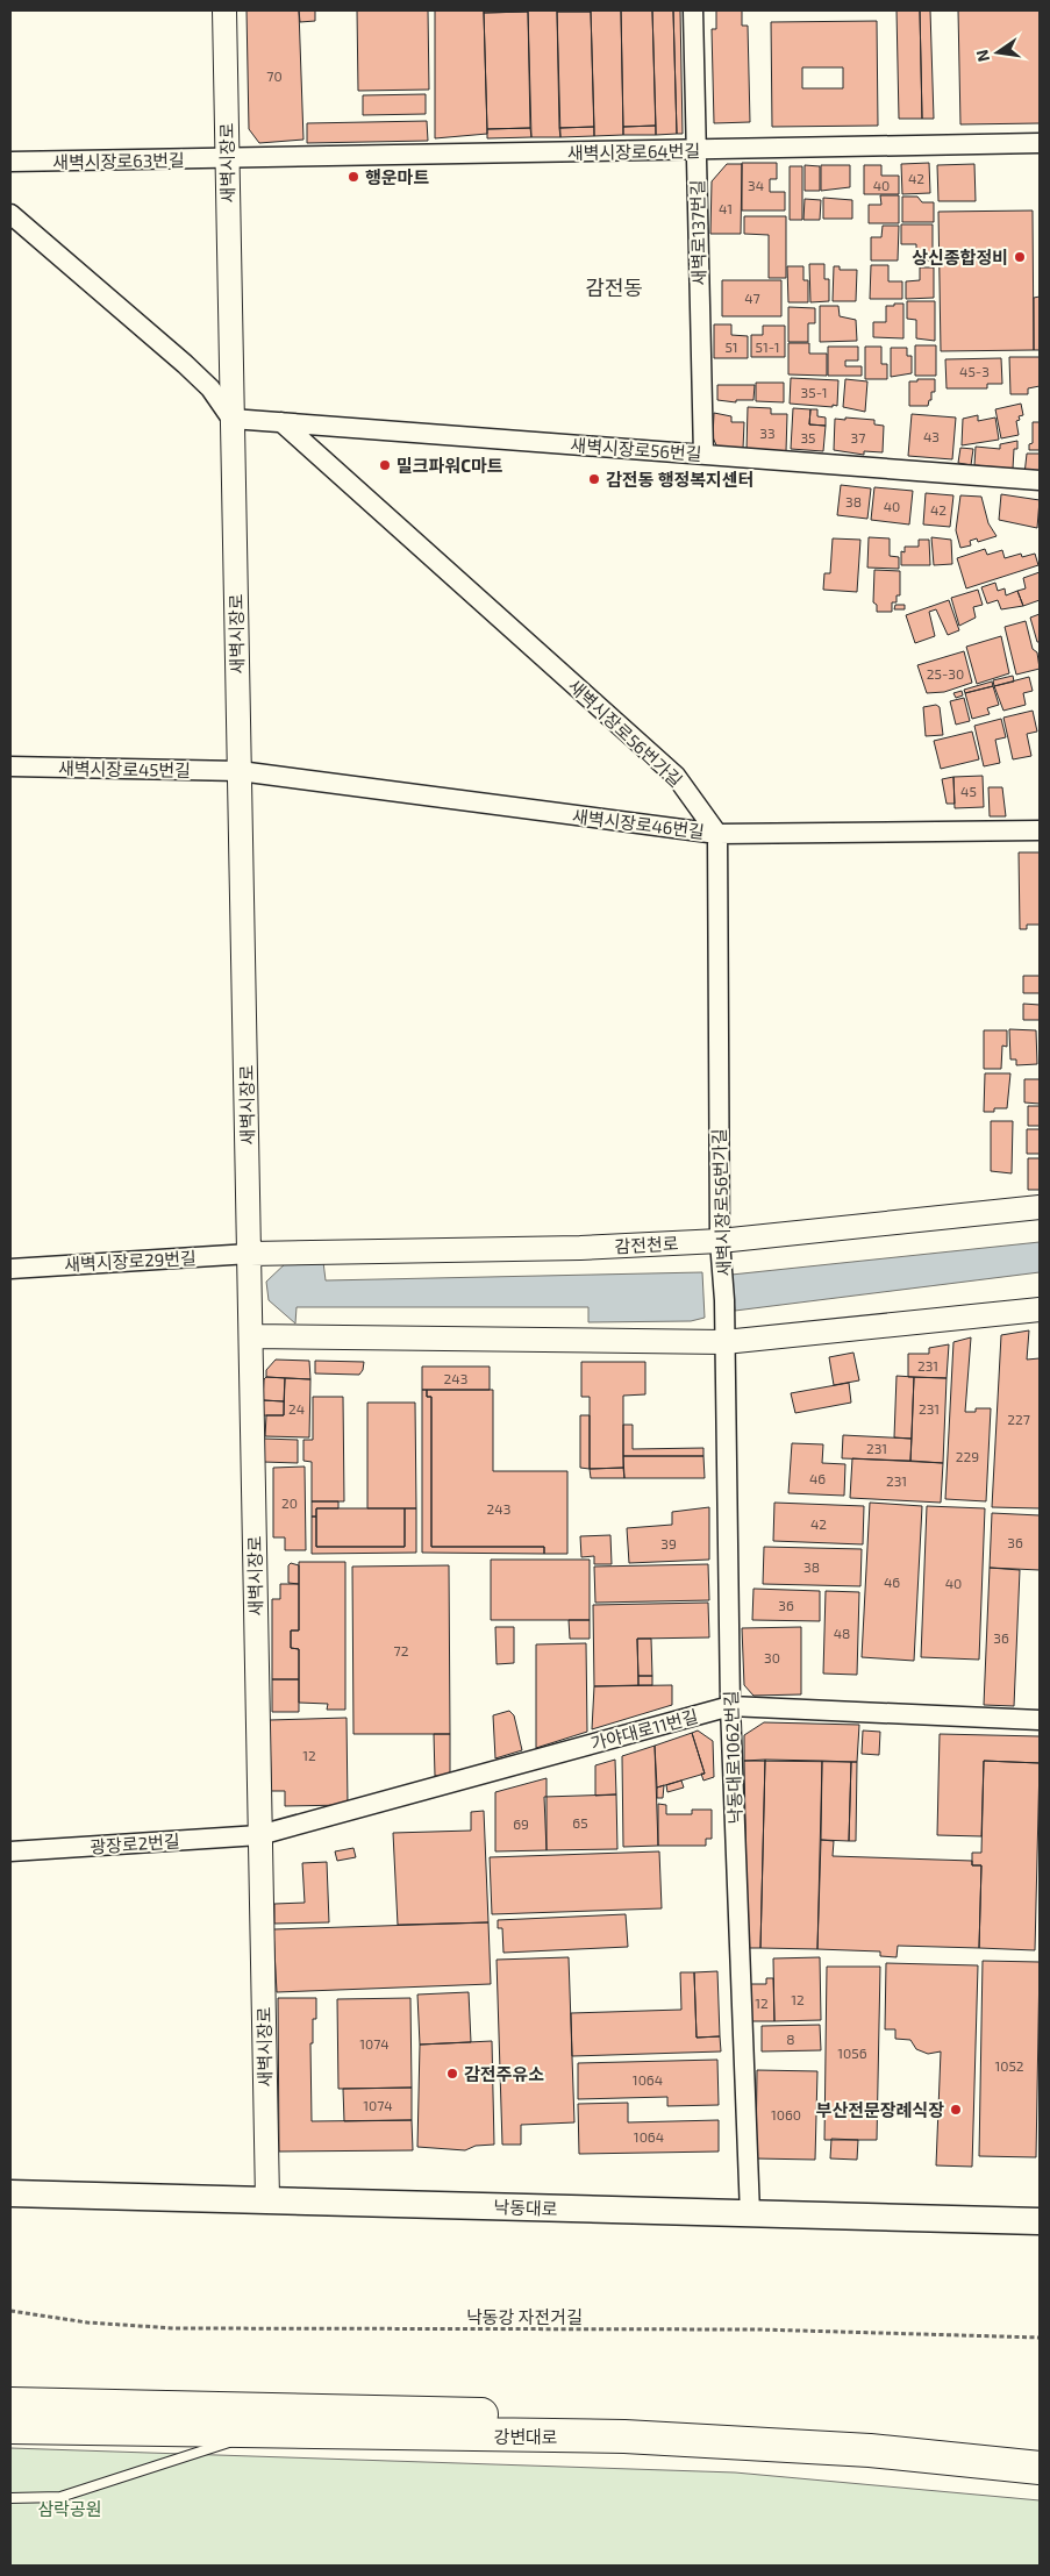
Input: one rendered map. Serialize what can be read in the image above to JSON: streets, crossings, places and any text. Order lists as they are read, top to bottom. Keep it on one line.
{"streets":{"highway":["강변대로"],"main road":["낙동대로"],"street":["새벽시장로64번길","새벽시장로63번길","새벽시장로","새벽로137번길","새벽시장로56번길","새벽시장로56번가길","새벽시장로45번길","새벽시장로46번길","감전천로","새벽시장로29번길","가야대로11번길","낙동대로1062번길","광장로2번길"],"path":["낙동강 자전거길"]},"crossings":[["새벽시장로64번길","새벽시장로63번길"],["새벽시장로64번길","새벽시장로"],["새벽시장로64번길","새벽로137번길"],["새벽시장로63번길","새벽시장로"],["새벽시장로","새벽시장로56번길"],["새벽시장로","새벽시장로45번길"],["새벽시장로","새벽시장로46번길"],["새벽시장로","감전천로"],["새벽시장로","새벽시장로29번길"],["새벽시장로","가야대로11번길"],["새벽시장로","광장로2번길"],["새벽시장로","낙동대로"],["새벽로137번길","새벽시장로56번길"],["새벽시장로56번길","새벽시장로56번가길"],["새벽시장로56번가길","새벽시장로46번길"],["새벽시장로56번가길","감전천로"],["새벽시장로56번가길","낙동대로1062번길"],["새벽시장로45번길","새벽시장로46번길"],["감전천로","새벽시장로29번길"],["가야대로11번길","낙동대로1062번길"],["가야대로11번길","광장로2번길"],["낙동대로1062번길","낙동대로"]],"districts":["감전동"],"parks":["삼락공원"],"places":["행운마트","상신종합정비","밀크파워C마트","감전동 행정복지센터","감전주유소","부산전문장례식장"],"house_numbers":["70","42","34","40","41","47","51","51-1","45-3","35-1","33","43","35","37","38","40","42","25-30","45","231","243","24","231","227","231","229","46","231","20","243","42","36","39","38","46","40","36","48","36","72","30","12","65","69","12","12","8","1074","1056","1052","1064","1074","1060","1064"],"north":"left"}
